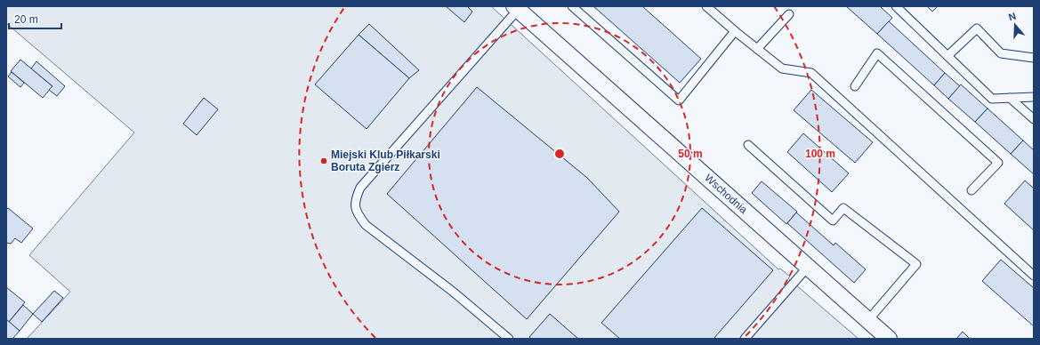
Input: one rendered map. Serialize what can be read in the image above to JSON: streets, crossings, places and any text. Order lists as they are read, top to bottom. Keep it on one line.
{"streets":{"street":["Wschodnia"]},"places":["Miejski Klub Piłkarski Boruta Zgierz"],"scale_bar":"20 m","north":"top","rings":["50 m","100 m"]}
